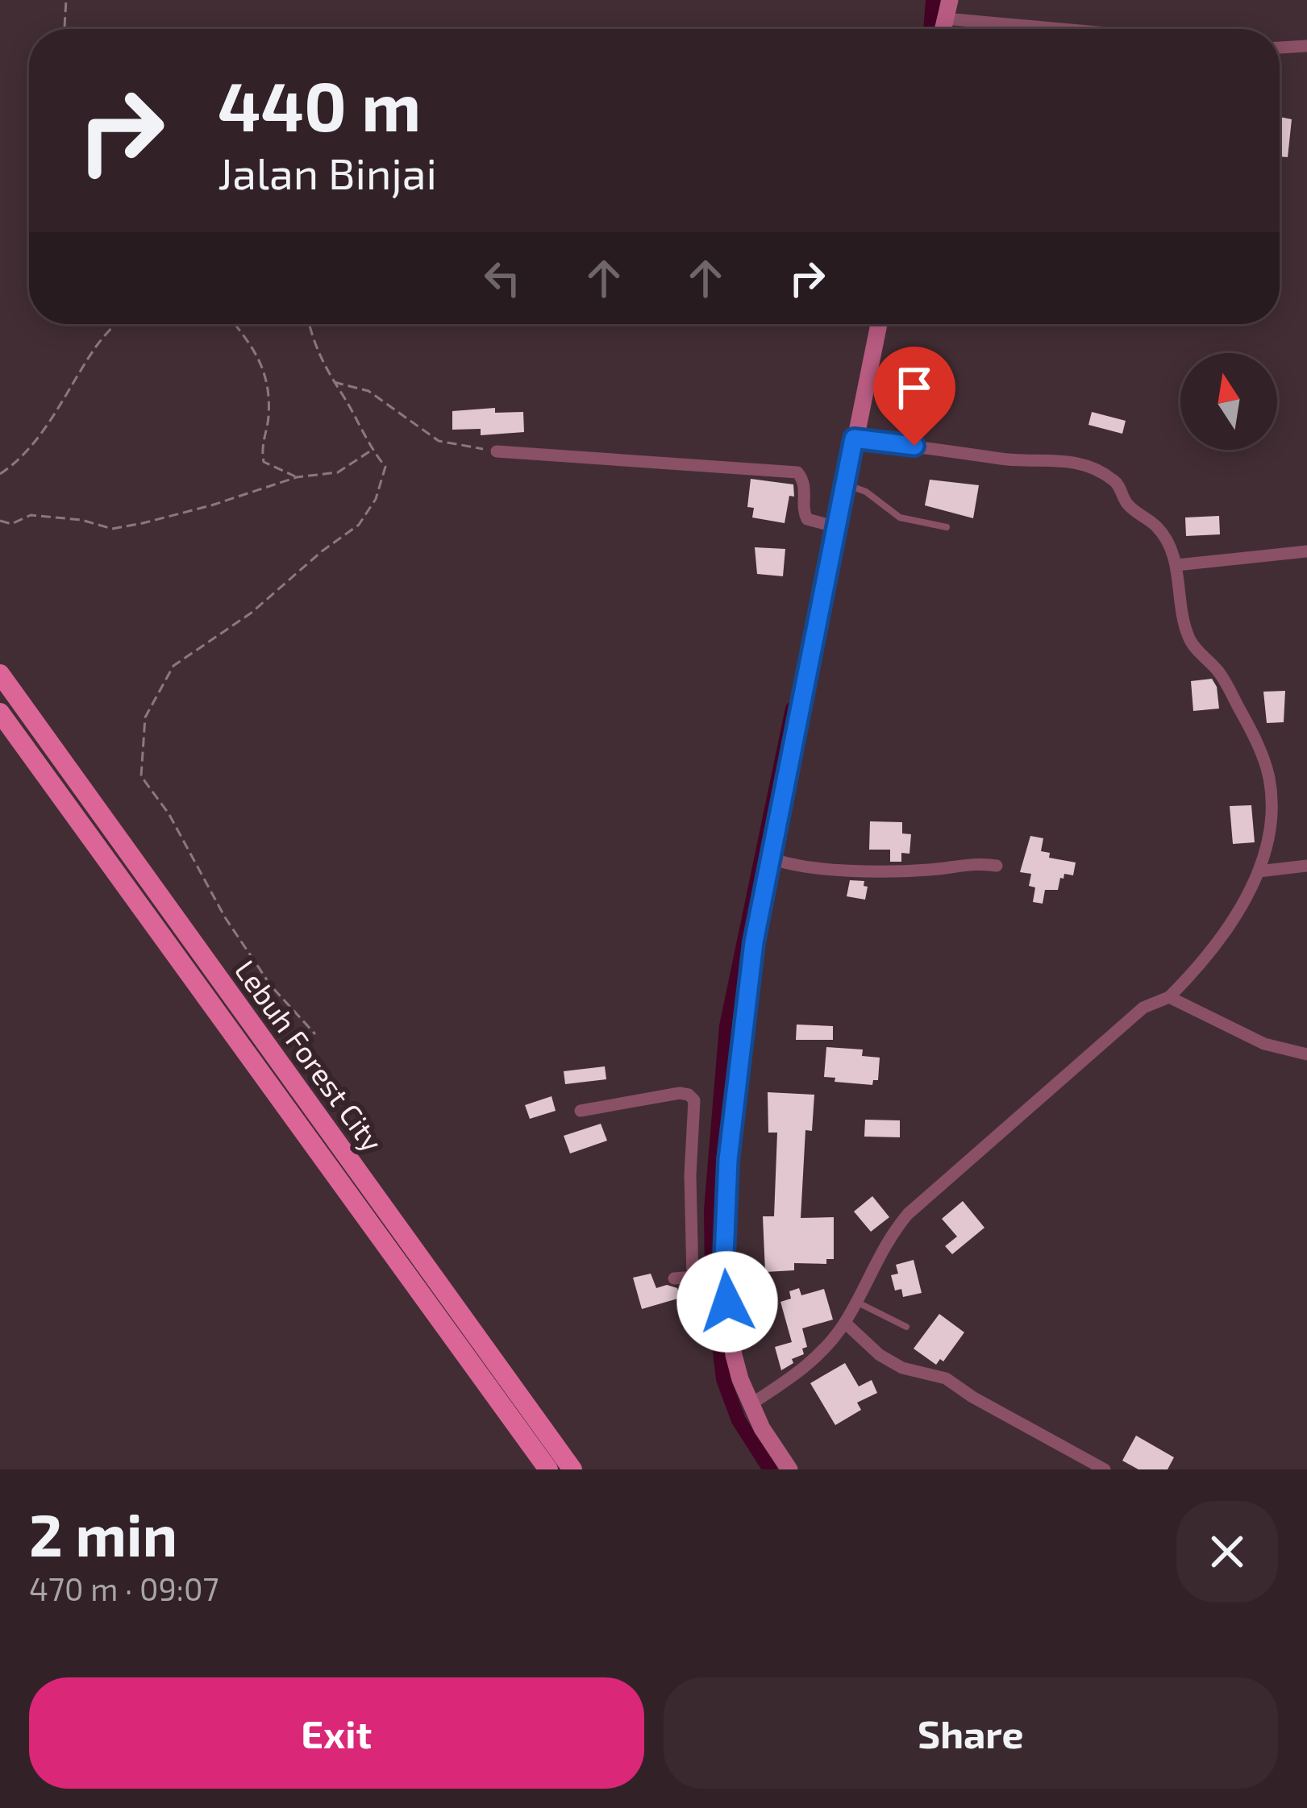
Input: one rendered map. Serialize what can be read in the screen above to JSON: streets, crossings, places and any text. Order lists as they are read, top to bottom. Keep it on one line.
{"streets":{"main road":["Lebuh Forest City"]},"north":"top","page":{"turn":["440 m","Jalan Binjai"],"heading":["2 min","470 m · 09:07"],"buttons":["Exit","Share"]}}
